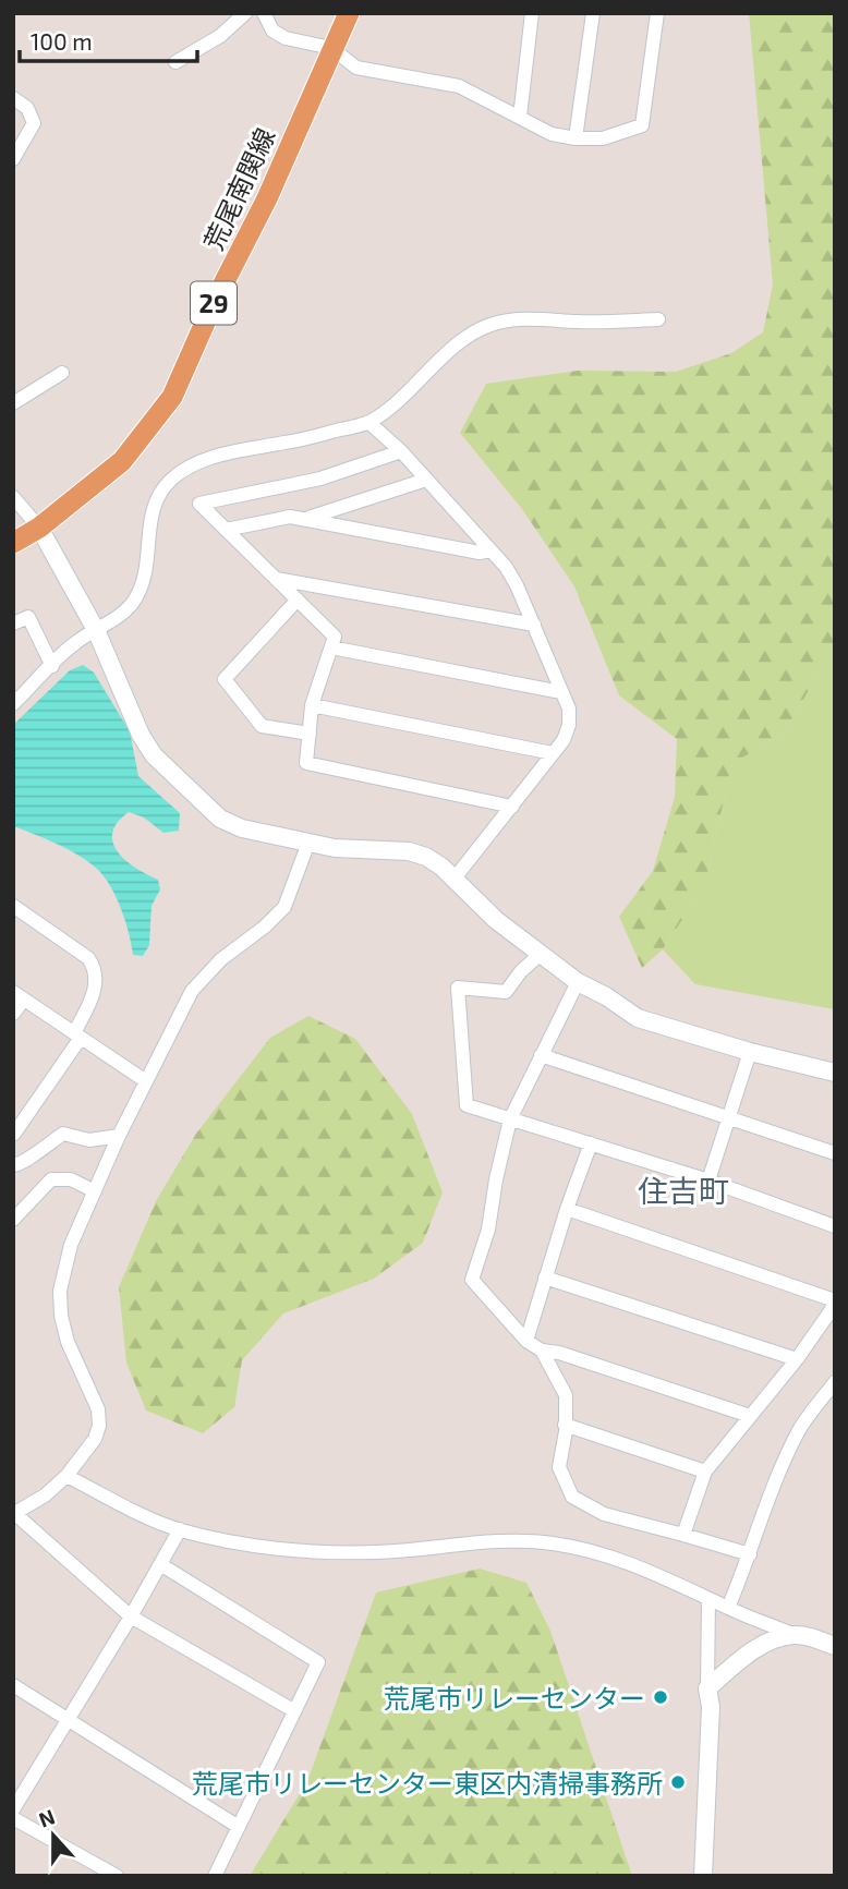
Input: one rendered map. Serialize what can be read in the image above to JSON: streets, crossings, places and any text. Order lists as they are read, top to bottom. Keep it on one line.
{"streets":{"main road":["荒尾南関線","29"]},"districts":["住吉町"],"places":["荒尾市リレーセンター","荒尾市リレーセンター東区内清掃事務所"],"scale_bar":"100 m","north":"top"}
